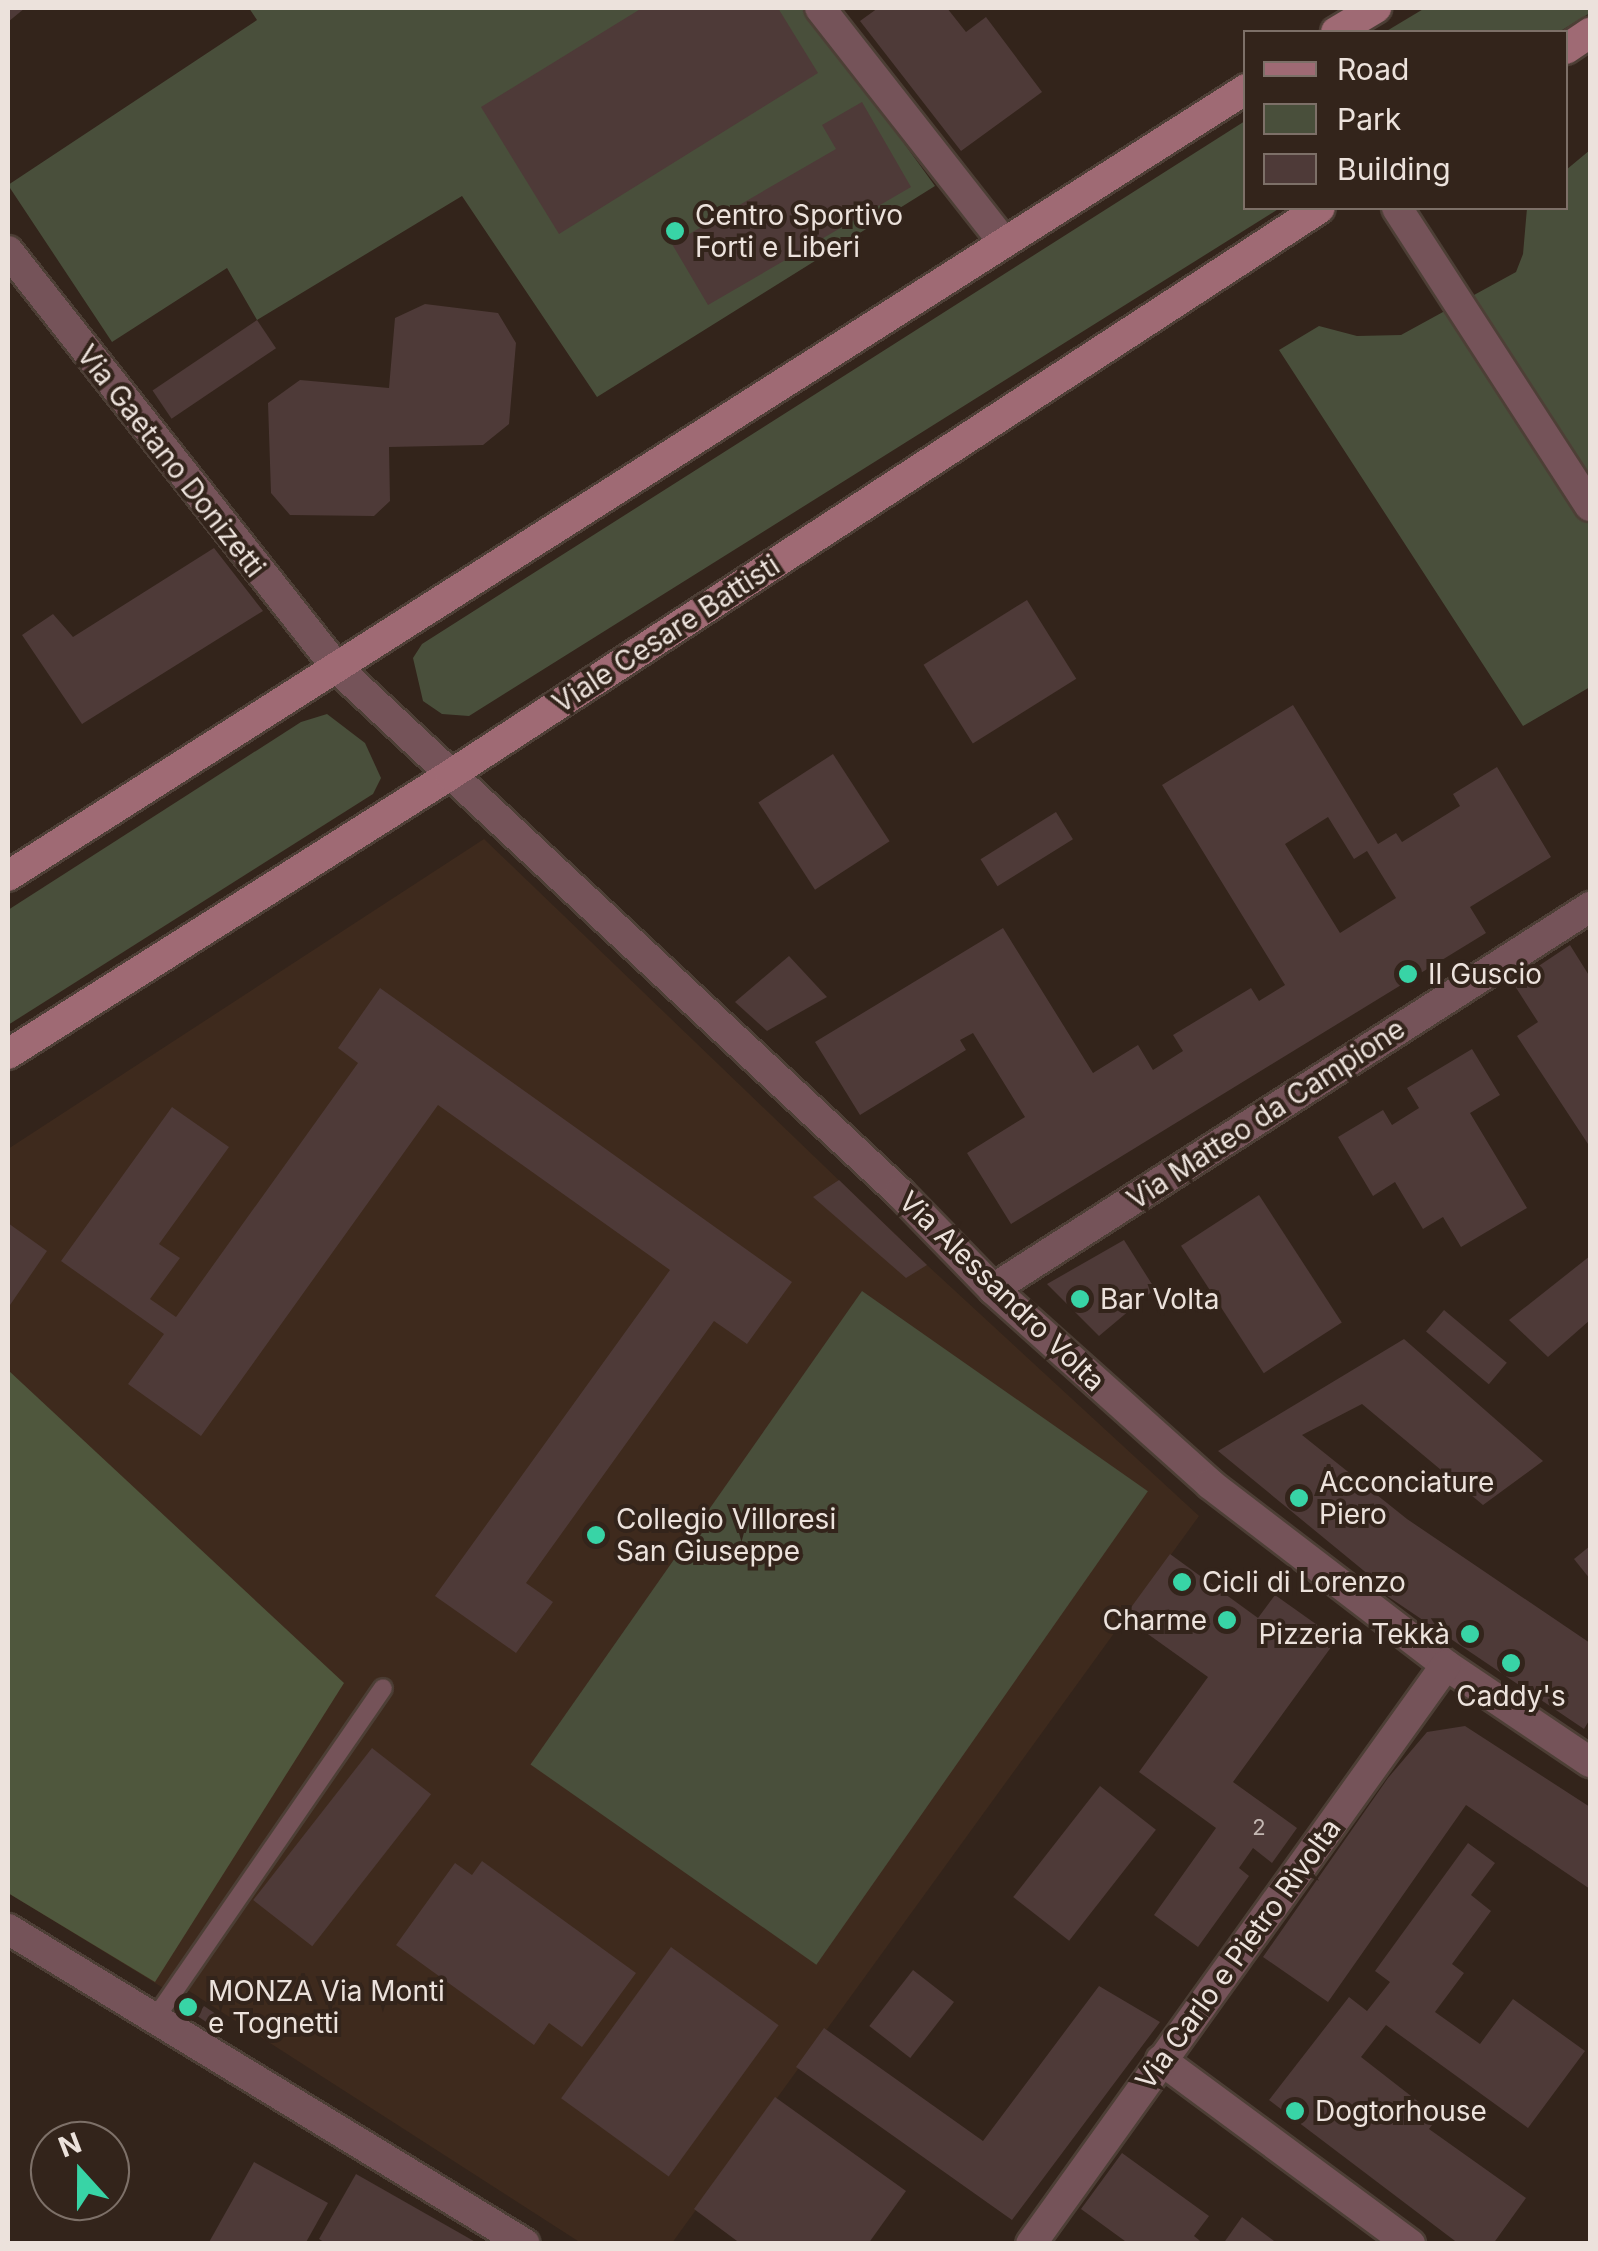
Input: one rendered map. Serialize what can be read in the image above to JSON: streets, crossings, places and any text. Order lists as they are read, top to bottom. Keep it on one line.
{"streets":{"main road":["Viale Cesare Battisti"],"street":["Via Gaetano Donizetti","Via Matteo da Campione","Via Alessandro Volta","Via Carlo e Pietro Rivolta"]},"crossings":[["Via Gaetano Donizetti","Viale Cesare Battisti"],["Via Gaetano Donizetti","Via Alessandro Volta"],["Viale Cesare Battisti","Via Alessandro Volta"],["Via Matteo da Campione","Via Alessandro Volta"],["Via Alessandro Volta","Via Carlo e Pietro Rivolta"]],"places":["Centro Sportivo Forti e Liberi","Il Guscio","Bar Volta","Acconciature Piero","Collegio Villoresi San Giuseppe","Cicli di Lorenzo","Charme","Pizzeria Tekkà","Caddy's","MONZA Via Monti e Tognetti","Dogtorhouse"],"house_numbers":["2"],"legend":["Road","Park","Building"],"north":"top"}
